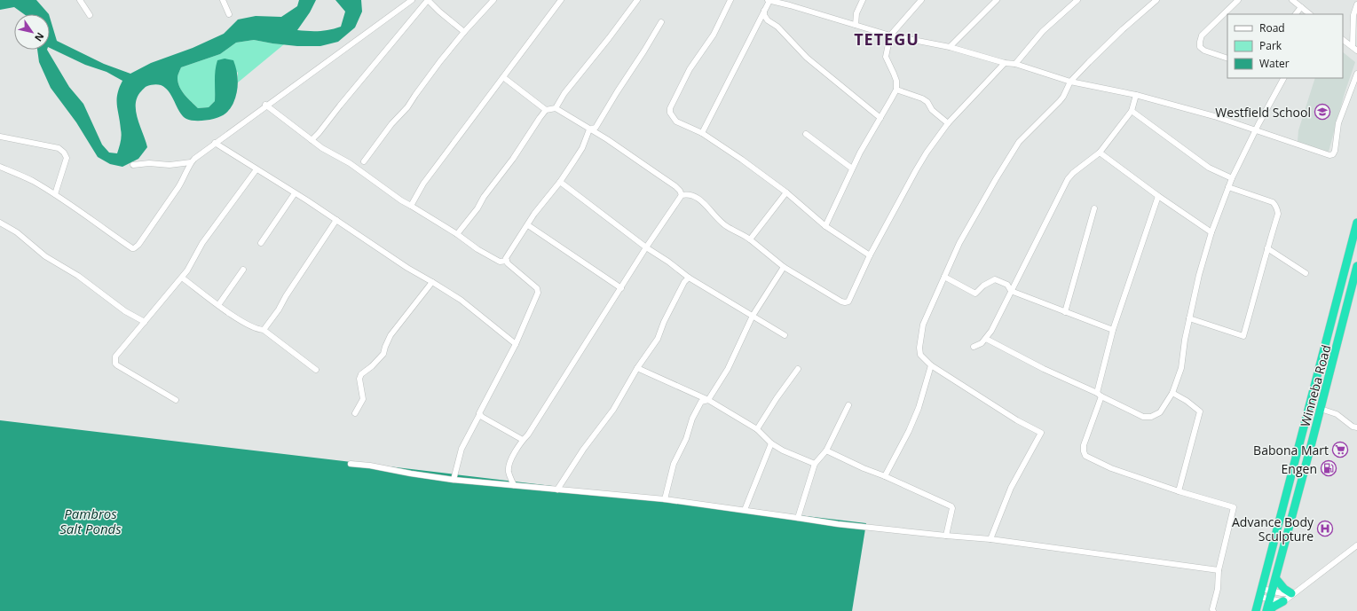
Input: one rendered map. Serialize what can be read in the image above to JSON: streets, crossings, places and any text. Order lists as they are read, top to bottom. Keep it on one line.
{"streets":{"highway":["Winneba Road"]},"districts":["TETEGU"],"water":["Pambros Salt Ponds"],"places":{"school or university":["Westfield School"],"supermarket":["Babona Mart"],"fuel station":["Engen"],"hospital":["Advance Body Sculpture"]},"legend":["Road","Park","Water"],"north":"bottom right"}
